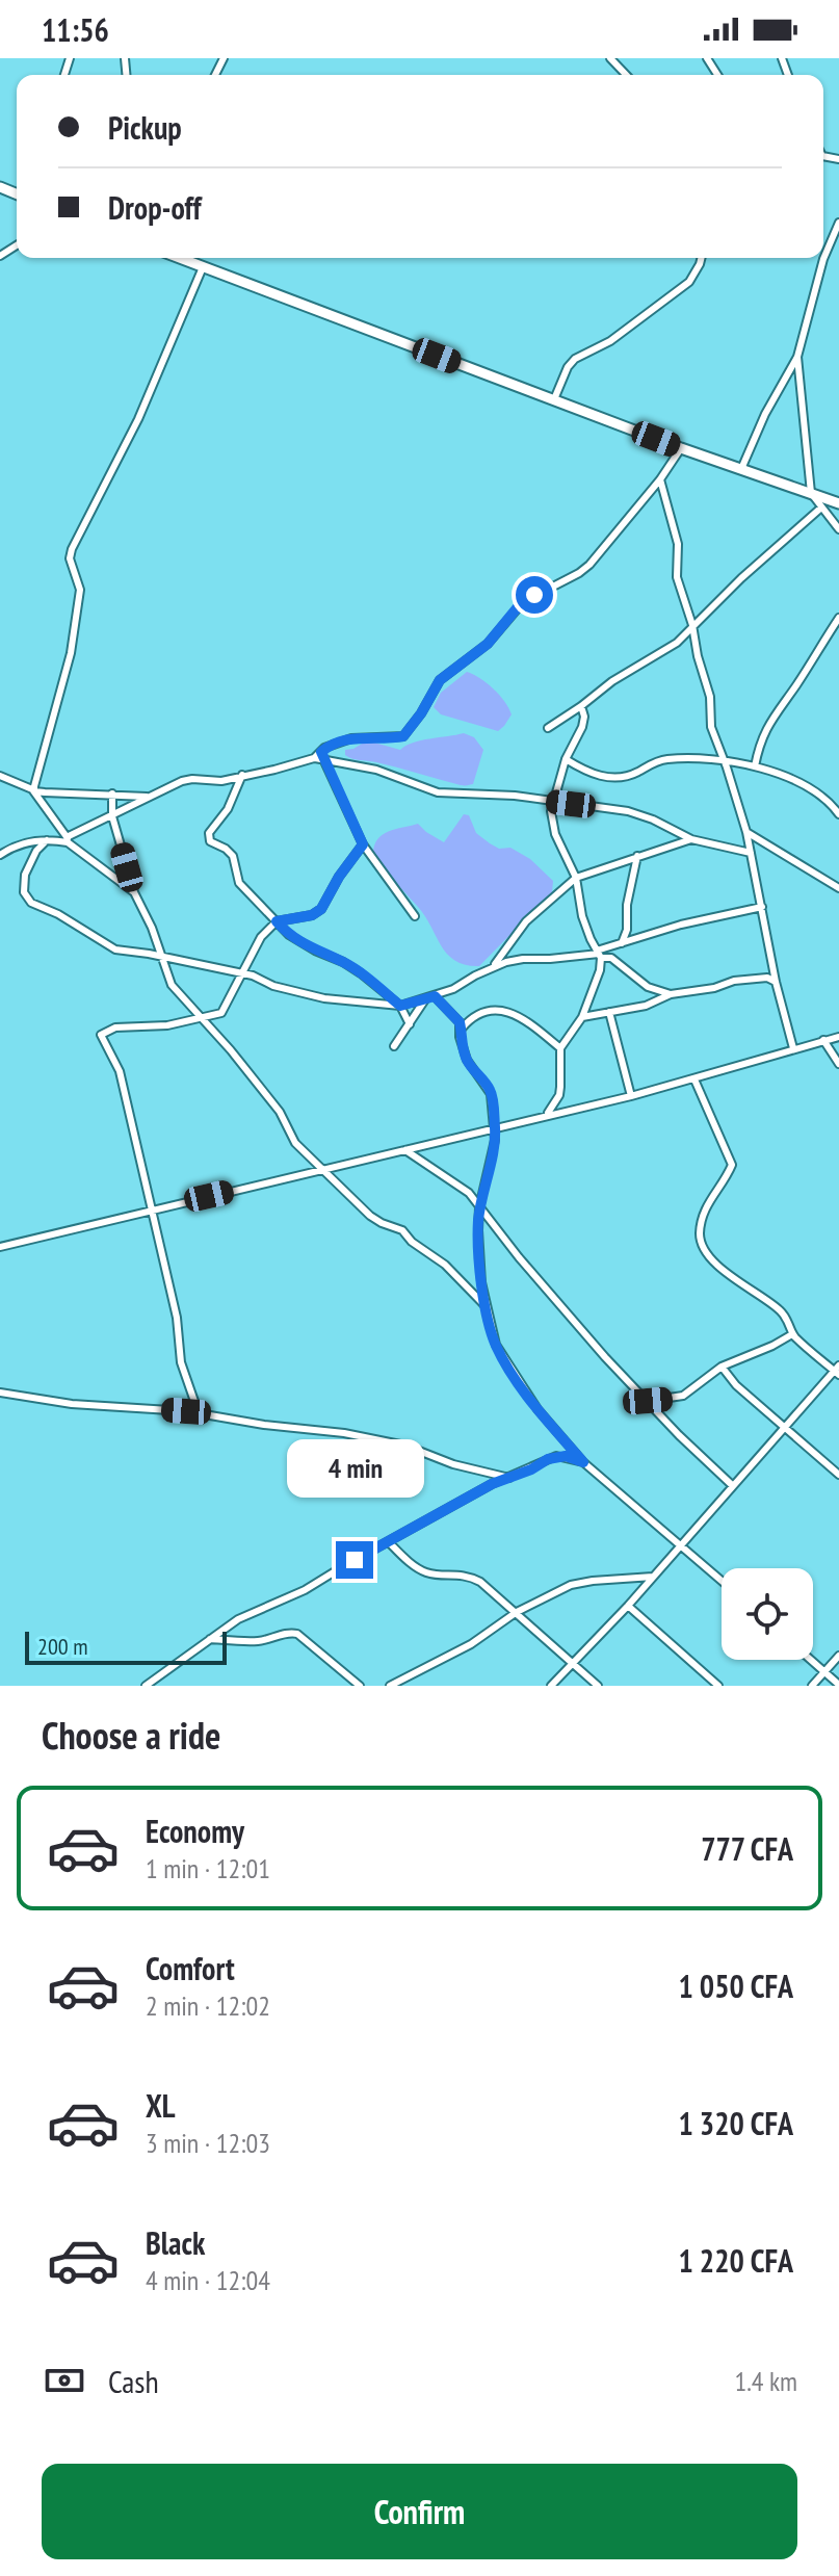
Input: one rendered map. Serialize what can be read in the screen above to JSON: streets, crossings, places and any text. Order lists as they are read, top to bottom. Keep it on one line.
{"scale_bar":"200 m","page":{"status":"11:56","banner":["Pickup","Drop-off"],"bubble":"4 min","scale":"200 m","heading":"Choose a ride","list":[{"name":"Economy","note":"1 min · 12:01","value":"777 CFA"},{"name":"Comfort","note":"2 min · 12:02","value":"1 050 CFA"},{"name":"XL","note":"3 min · 12:03","value":"1 320 CFA"},{"name":"Black","note":"4 min · 12:04","value":"1 220 CFA"}],"pay":["Cash","1.4 km"],"buttons":"Confirm"}}
